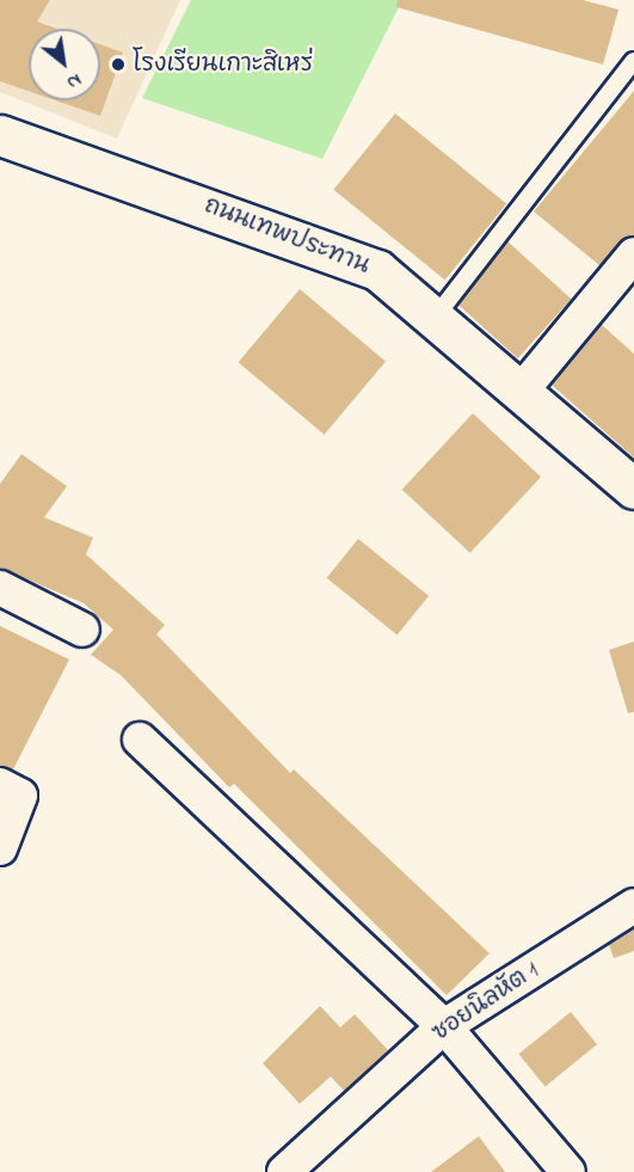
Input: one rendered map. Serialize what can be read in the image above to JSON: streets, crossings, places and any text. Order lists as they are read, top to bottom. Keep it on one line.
{"streets":{"street":["ถนนเทพประทาน","ซอยนิลหัต 1"]},"places":["โรงเรียนเกาะสิเหร่"],"north":"bottom right"}
